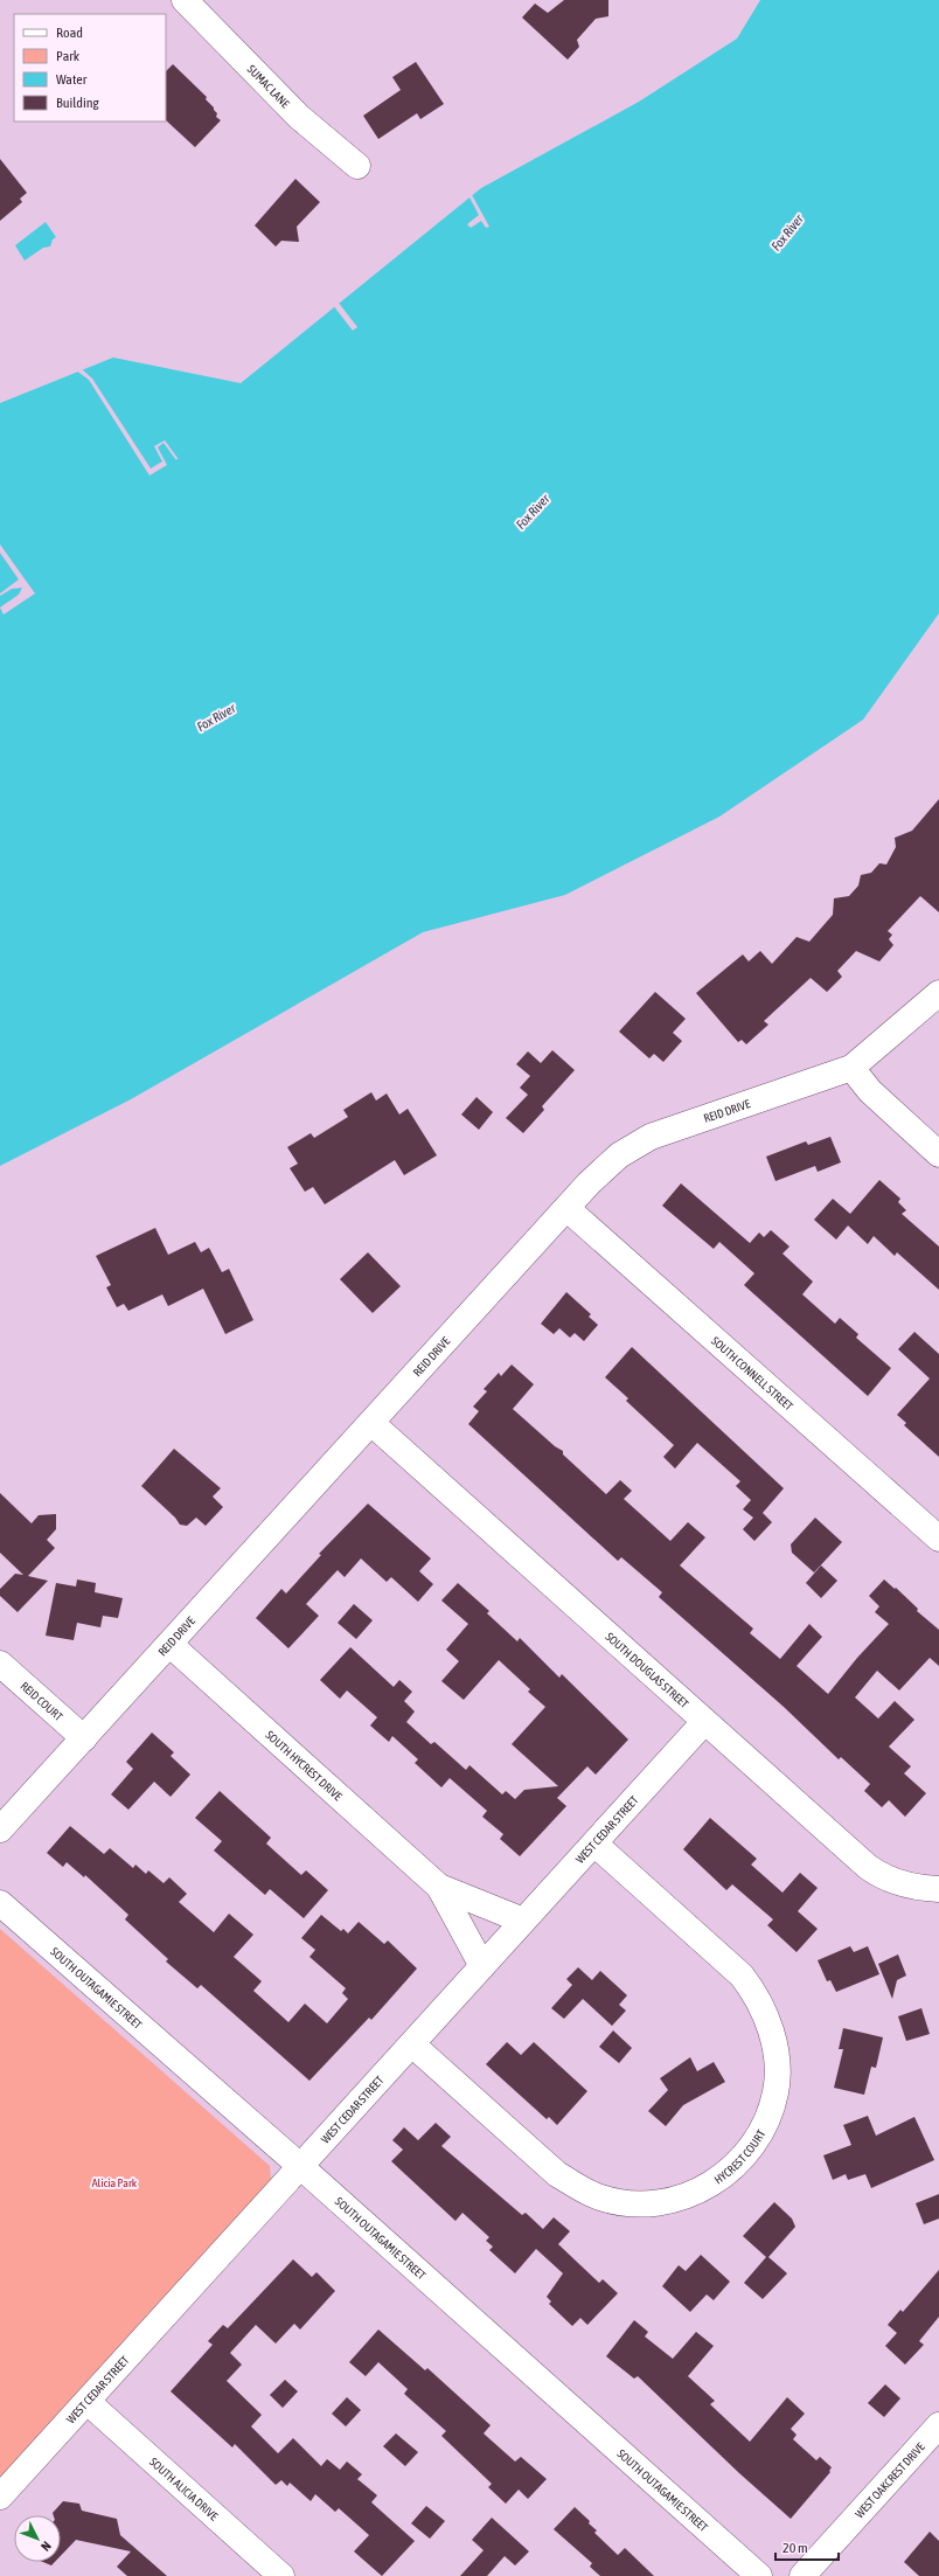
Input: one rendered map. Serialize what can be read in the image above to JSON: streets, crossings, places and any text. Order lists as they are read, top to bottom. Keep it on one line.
{"streets":{"street":["SUMAC LANE","REID DRIVE","SOUTH CONNELL STREET","SOUTH DOUGLAS STREET","REID COURT","SOUTH HYCREST DRIVE","WEST CEDAR STREET","SOUTH OUTAGAMIE STREET","HYCREST COURT","WEST OAKCREST DRIVE","SOUTH ALICIA DRIVE"]},"crossings":[["REID DRIVE","SOUTH CONNELL STREET"],["REID DRIVE","SOUTH DOUGLAS STREET"],["REID DRIVE","REID COURT"],["REID DRIVE","SOUTH HYCREST DRIVE"],["SOUTH DOUGLAS STREET","WEST CEDAR STREET"],["SOUTH HYCREST DRIVE","WEST CEDAR STREET"],["WEST CEDAR STREET","SOUTH OUTAGAMIE STREET"],["WEST CEDAR STREET","HYCREST COURT"],["WEST CEDAR STREET","SOUTH ALICIA DRIVE"]],"water":["Fox River"],"parks":["Alicia Park"],"legend":["Road","Park","Water","Building"],"scale_bar":"20 m","north":"bottom right"}
